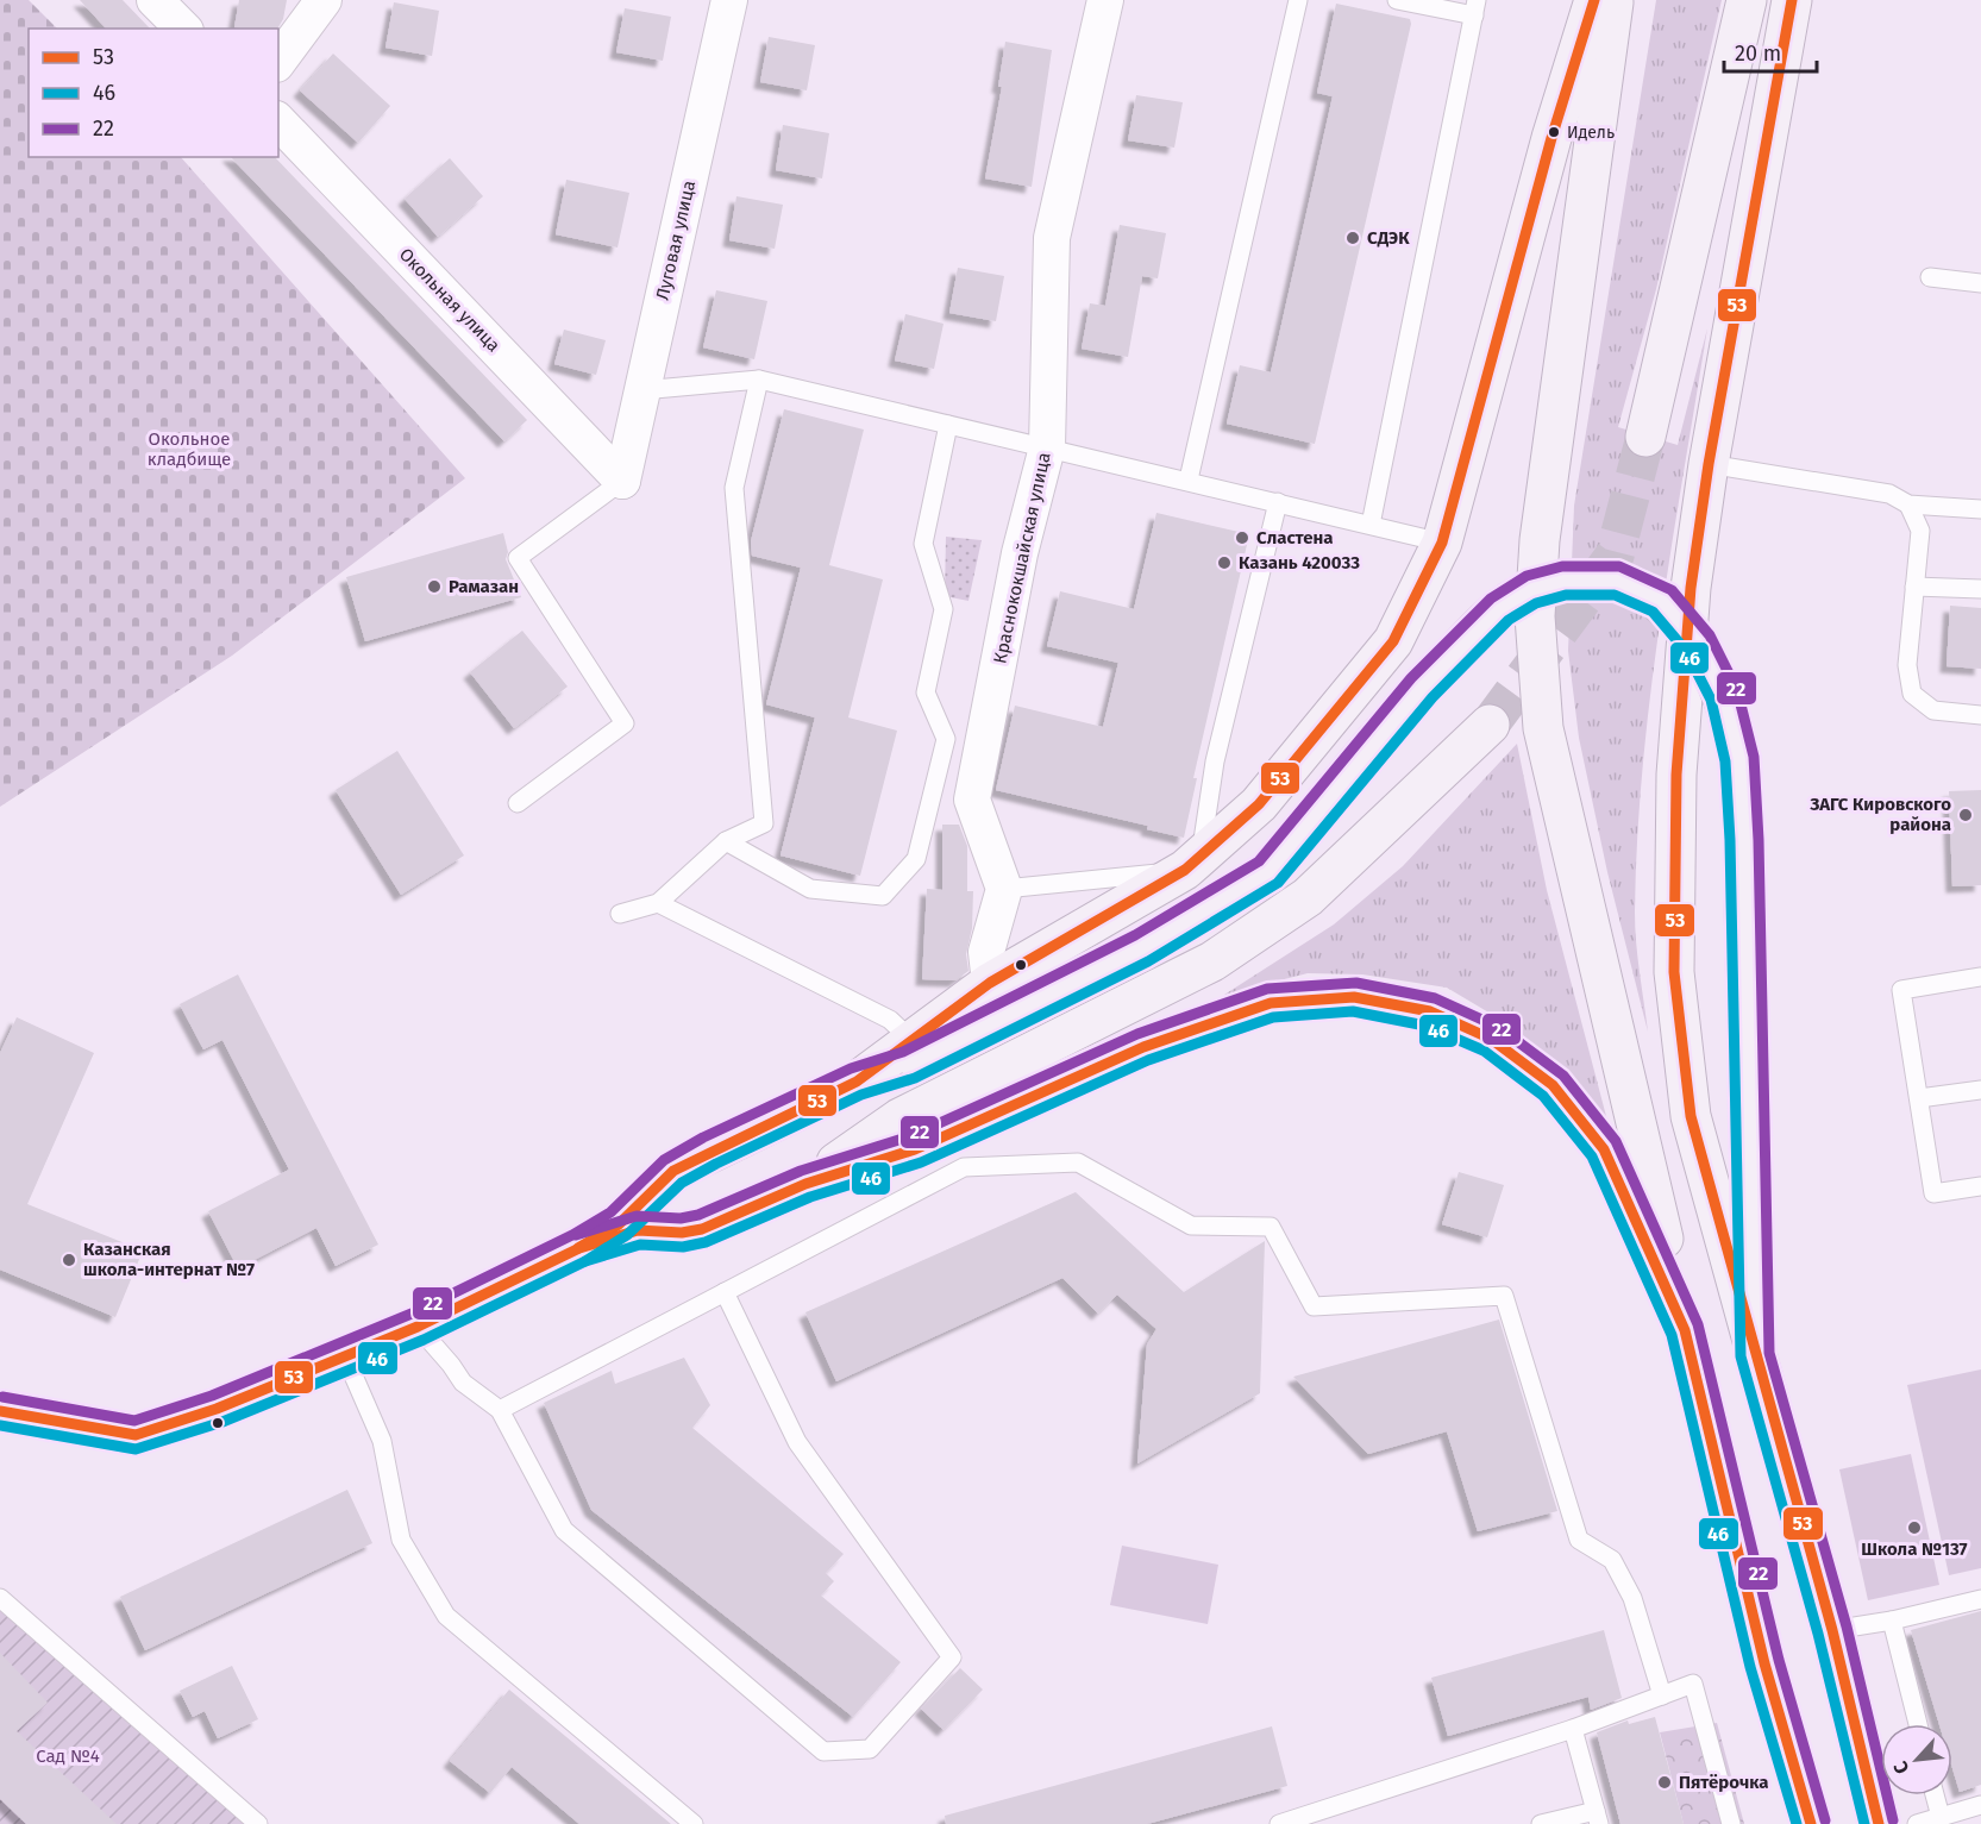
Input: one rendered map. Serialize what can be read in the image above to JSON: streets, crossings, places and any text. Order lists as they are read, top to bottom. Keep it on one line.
{"streets":{"street":["Луговая улица","Окольная улица","Краснококшайская улица"]},"crossings":[["Луговая улица","Окольная улица"]],"parks":["Окольное кладбище","Сад №4"],"places":["Идель","СДЭК","Сластена","Казань 420033","Рамазан","ЗАГС Кировского района","Казанская школа-интернат №7","Школа №137","Пятёрочка"],"lines":["transit line 53","transit line 22","transit line 46"],"legend":["53","46","22"],"scale_bar":"20 m","north":"bottom left"}
